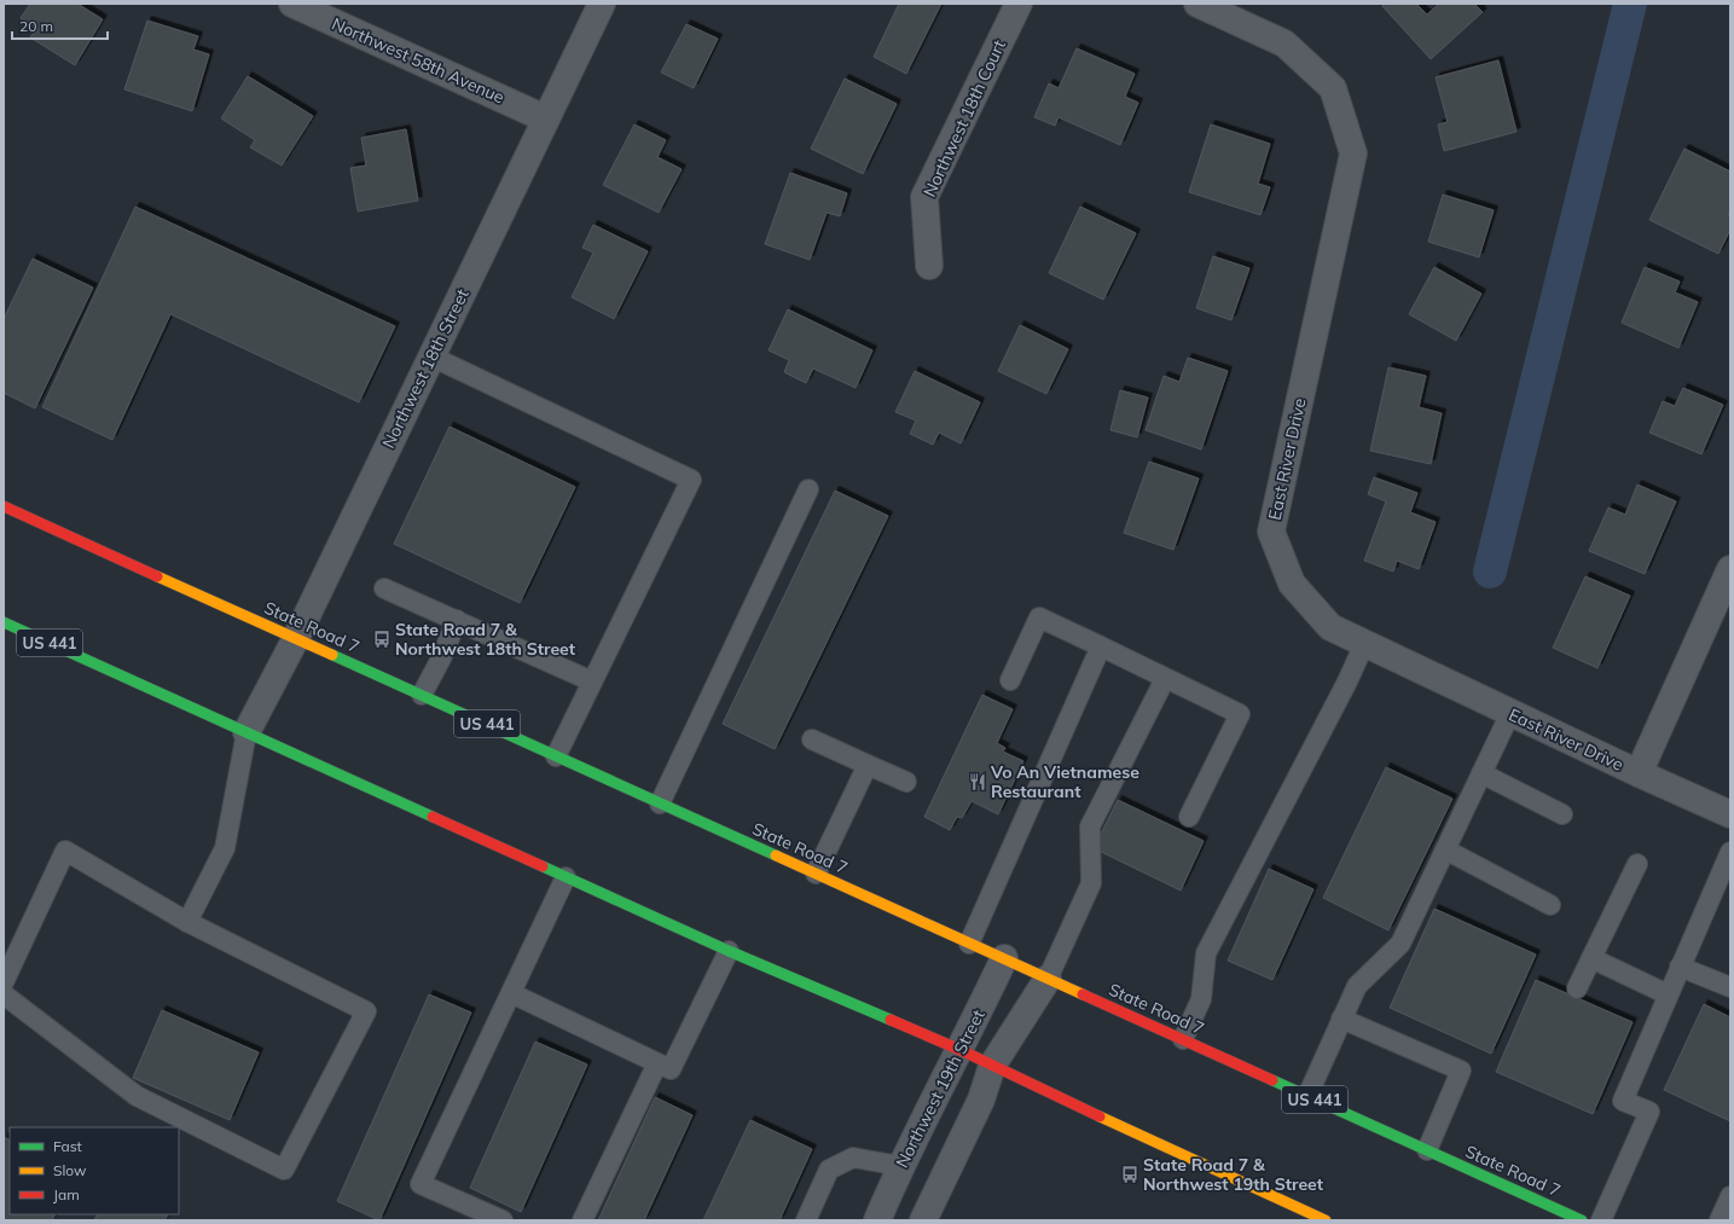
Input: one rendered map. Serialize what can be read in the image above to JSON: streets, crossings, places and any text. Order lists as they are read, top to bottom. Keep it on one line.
{"streets":{"main road":["State Road 7","US 441"],"street":["Northwest 58th Avenue","Northwest 18th Court","Northwest 18th Street","East River Drive","Northwest 19th Street"]},"crossings":[["Northwest 58th Avenue","Northwest 18th Street"],["Northwest 18th Street","State Road 7"],["Northwest 18th Street","US 441"],["State Road 7","Northwest 19th Street"],["US 441","Northwest 19th Street"]],"places":{"bus stop":["State Road 7 & Northwest 18th Street","State Road 7 & Northwest 19th Street"],"restaurant":["Vo An Vietnamese Restaurant"]},"legend":["Fast","Slow","Jam"],"scale_bar":"20 m"}
